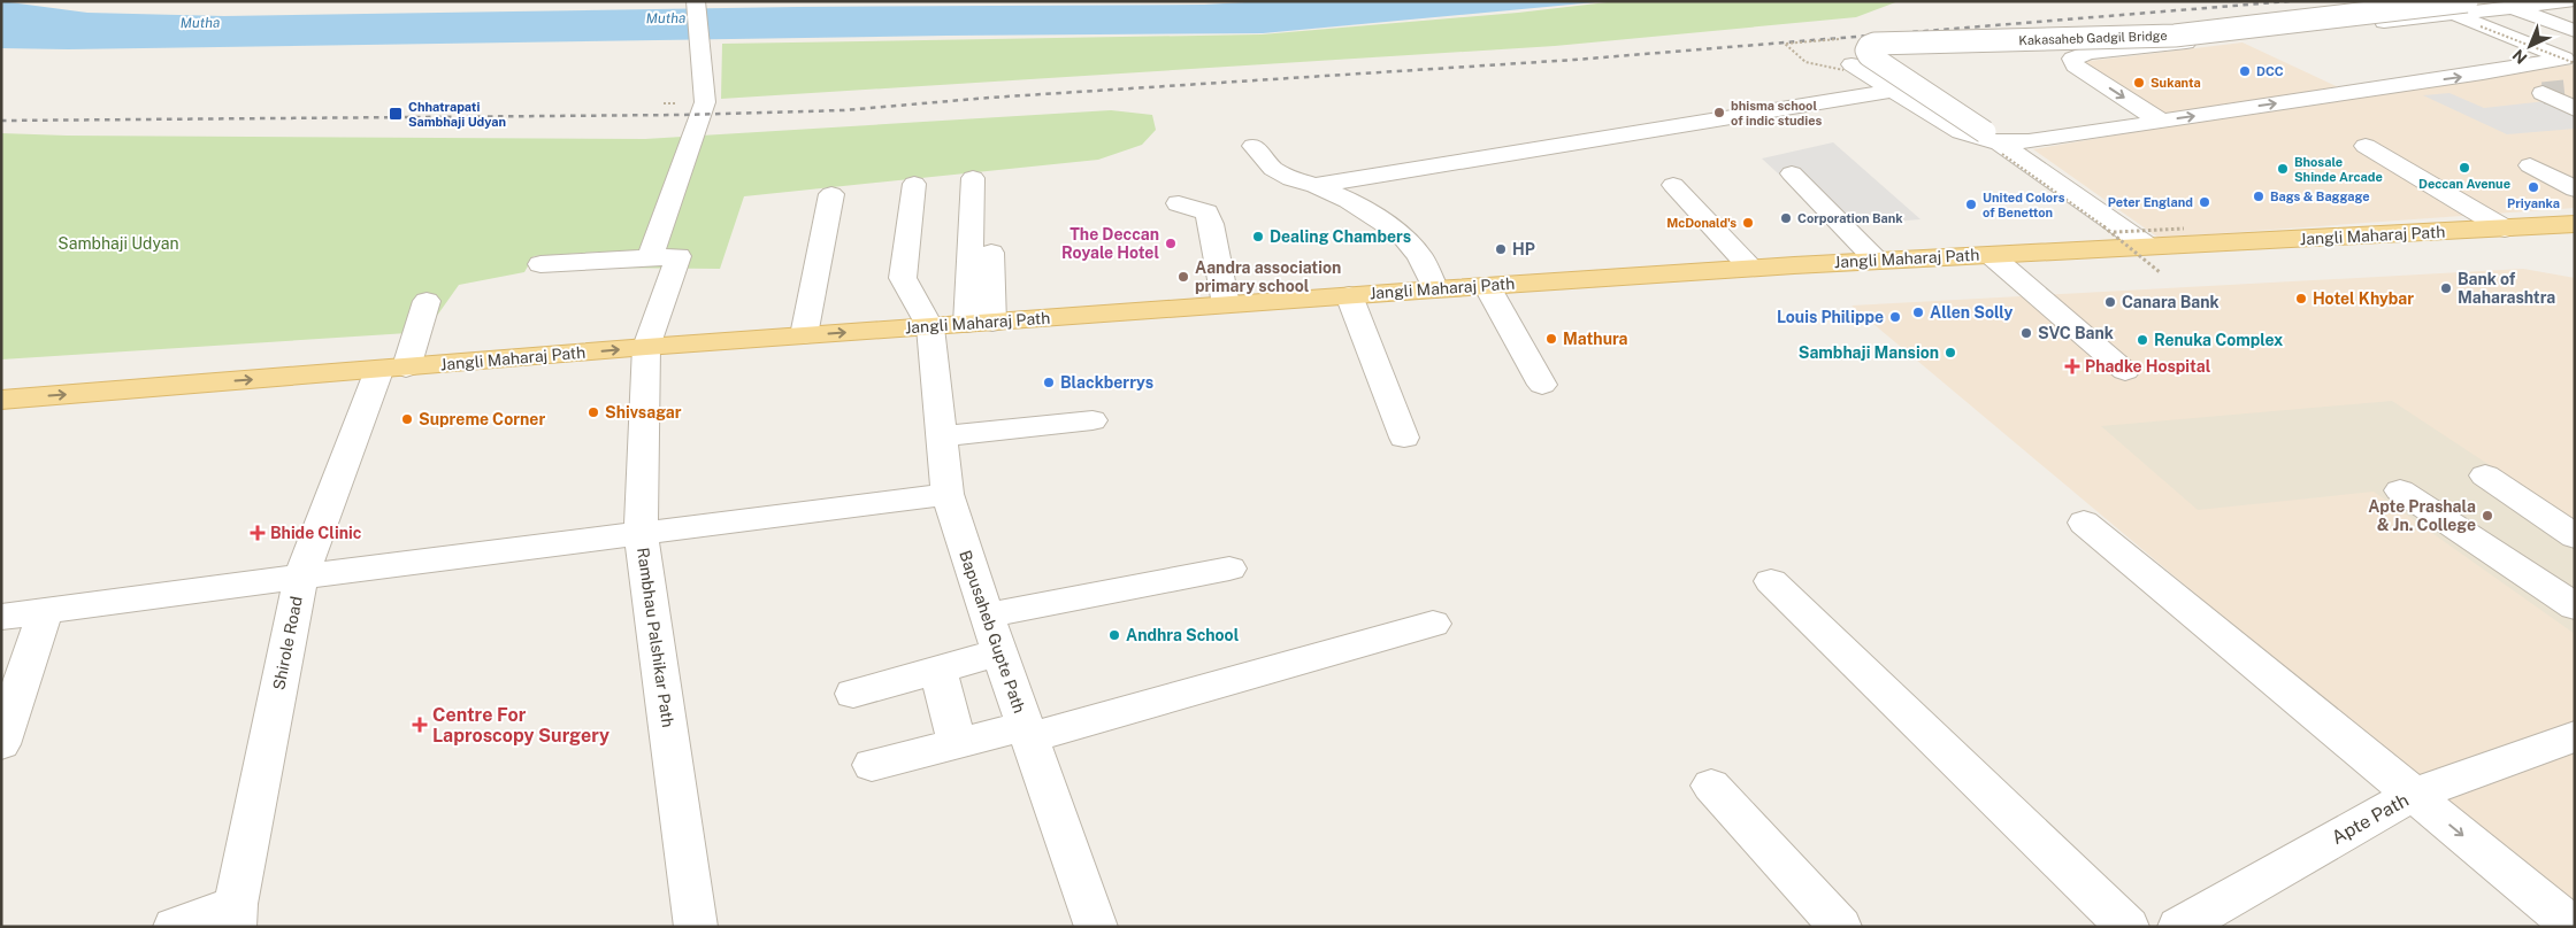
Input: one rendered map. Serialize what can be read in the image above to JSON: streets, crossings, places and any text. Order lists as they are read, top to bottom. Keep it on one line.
{"streets":{"main road":["Jangli Maharaj Path"],"street":["Kakasaheb Gadgil Bridge","Bapusaheb Gupte Path","Rambhau Palshikar Path","Shirole Road","Apte Path"]},"crossings":[["Jangli Maharaj Path","Bapusaheb Gupte Path"],["Jangli Maharaj Path","Rambhau Palshikar Path"],["Jangli Maharaj Path","Shirole Road"]],"water":["Mutha"],"parks":["Sambhaji Udyan"],"places":{"other":["DCC","Sukanta","bhisma school of indic studies","Deccan Avenue","Bhosale Shinde Arcade","Priyanka","Bags & Baggage","Peter England","United Colors of Benetton","Corporation Bank","McDonald's","Dealing Chambers","The Deccan Royale Hotel","HP","Aandra association primary school","Bank of Maharashtra","Hotel Khybar","Canara Bank","Allen Solly","Louis Philippe","SVC Bank","Mathura","Renuka Complex","Sambhaji Mansion","Blackberrys","Shivsagar","Supreme Corner","Apte Prashala & Jn. College","Andhra School"],"transit":["Chhatrapati Sambhaji Udyan"],"health":["Phadke Hospital","Bhide Clinic","Centre For Laproscopy Surgery"]},"north":"bottom left"}
